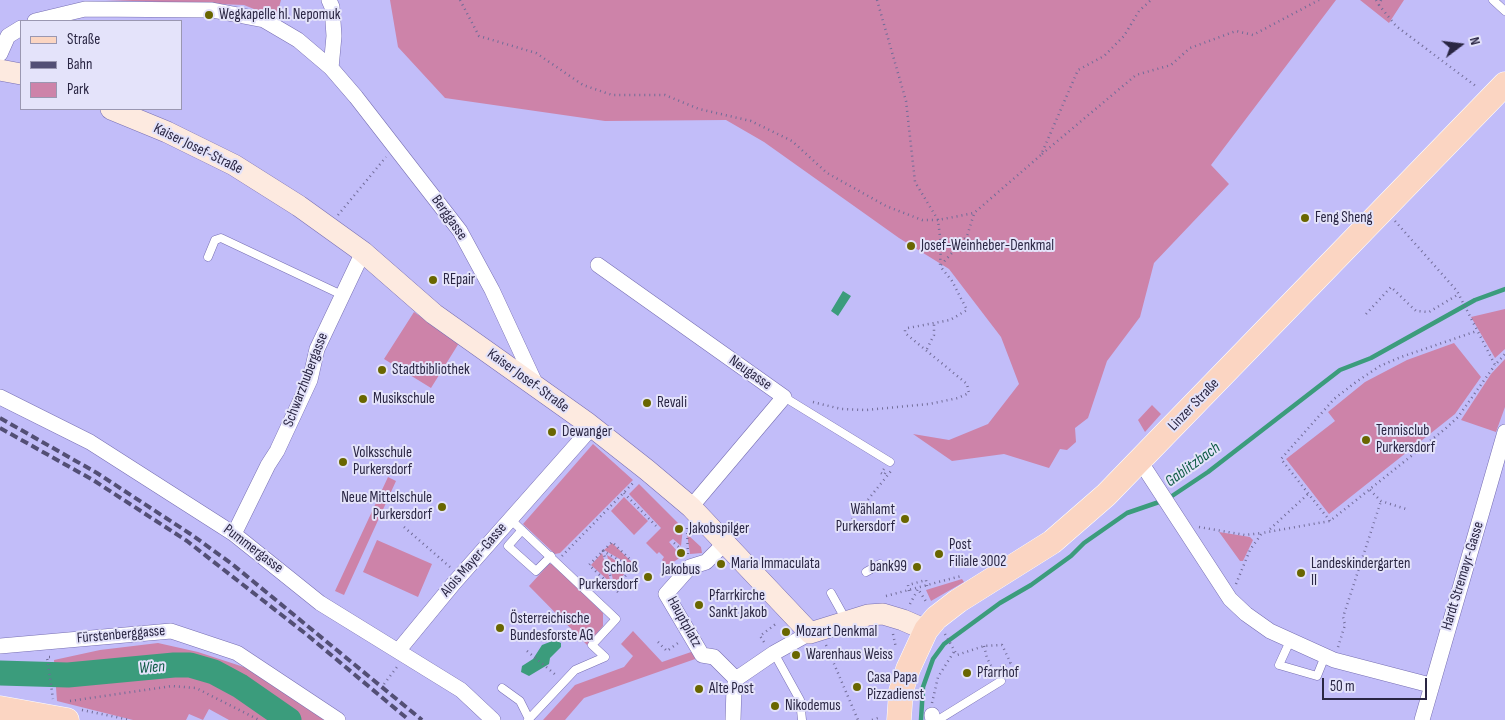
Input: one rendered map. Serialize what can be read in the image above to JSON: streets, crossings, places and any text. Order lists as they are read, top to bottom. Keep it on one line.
{"streets":{"main road":["Kaiser Josef-Straße","Linzer Straße"],"street":["Berggasse","Neugasse","Schwarzhubergasse","Pummergasse","Alois Mayer-Gasse","Hardt Stremayr-Gasse","Hauptplatz","Fürstenberggasse"]},"crossings":[["Kaiser Josef-Straße","Berggasse"],["Kaiser Josef-Straße","Neugasse"],["Kaiser Josef-Straße","Schwarzhubergasse"],["Kaiser Josef-Straße","Alois Mayer-Gasse"],["Kaiser Josef-Straße","Hauptplatz"],["Schwarzhubergasse","Pummergasse"],["Pummergasse","Alois Mayer-Gasse"]],"water":["Gablitzbach","Wien"],"places":["Wegkapelle hl. Nepomuk","Feng Sheng","Josef-Weinheber-Denkmal","REpair","Stadtbibliothek","Musikschule","Revali","Dewanger","Tennisclub Purkersdorf","Volksschule Purkersdorf","Neue Mittelschule Purkersdorf","Wählamt Purkersdorf","Jakobspilger","Jakobus","Post Filiale 3002","Maria Immaculata","bank99","Landeskindergarten II","Schloß Purkersdorf","Pfarrkirche Sankt Jakob","Österreichische Bundesforste AG","Mozart Denkmal","Warenhaus Weiss","Pfarrhof","Casa Papa Pizzadienst","Alte Post","Nikodemus"],"legend":["Straße","Bahn","Park"],"scale_bar":"50 m","north":"right"}
